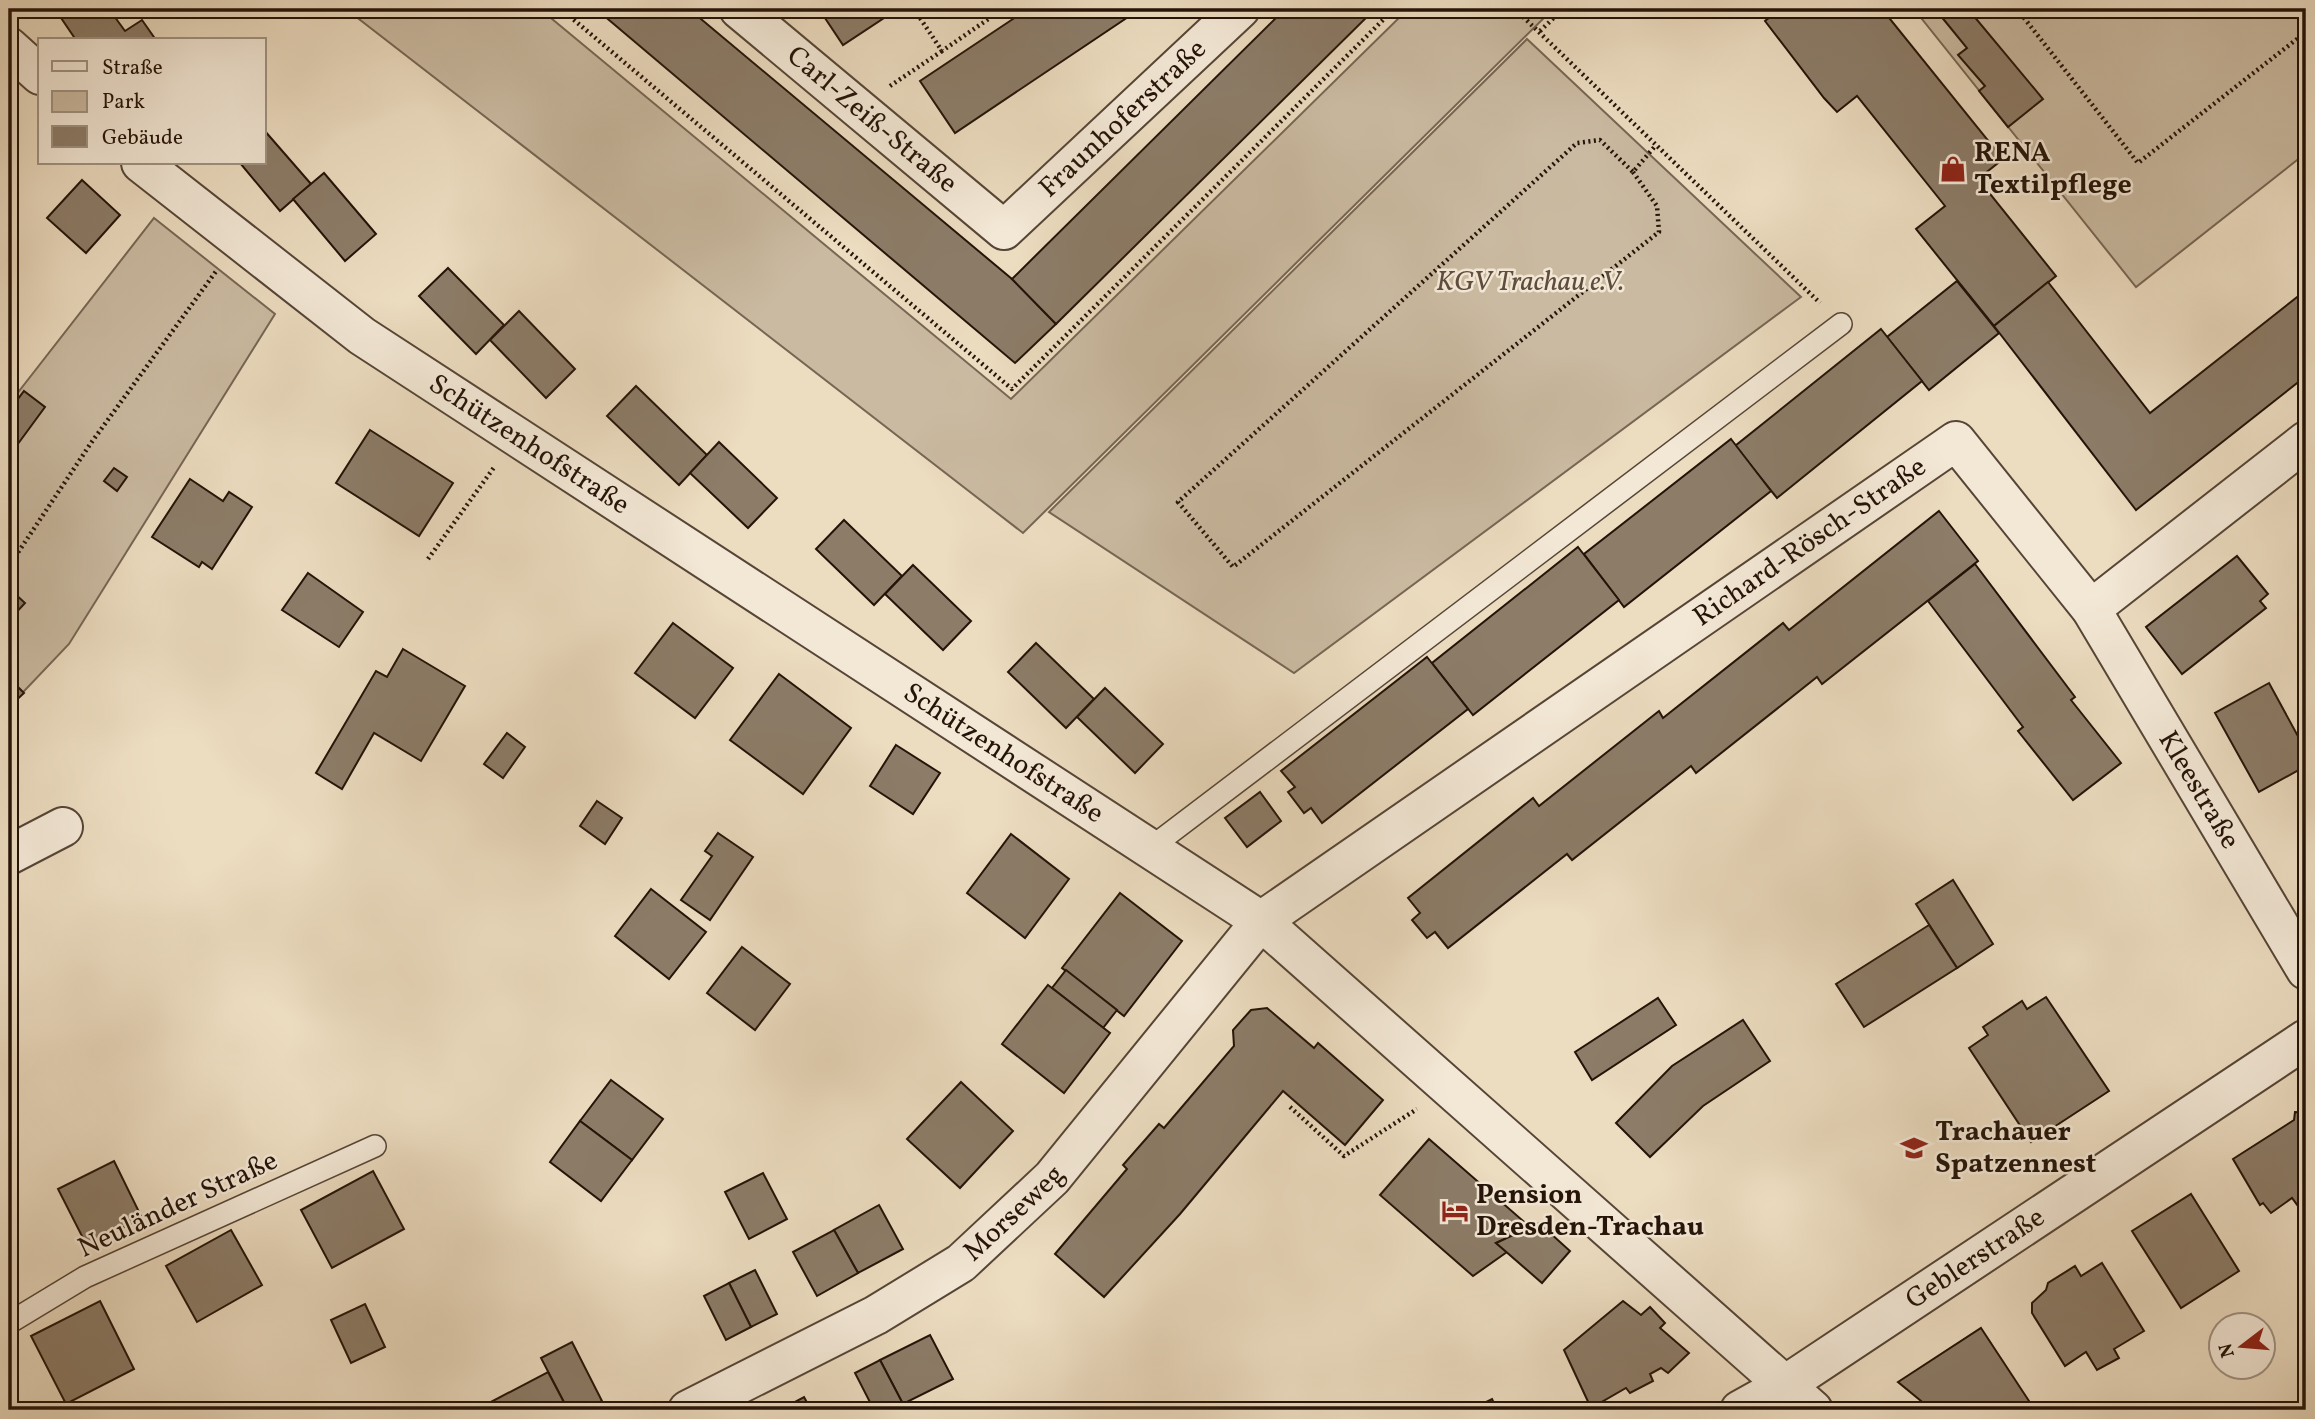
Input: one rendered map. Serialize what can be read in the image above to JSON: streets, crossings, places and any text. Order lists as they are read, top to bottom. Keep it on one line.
{"streets":{"street":["Carl-Zeiß-Straße","Fraunhoferstraße","Schützenhofstraße","Richard-Rösch-Straße","Kleestraße","Morseweg","Geblerstraße"],"lane":["Neuländer Straße"]},"crossings":[["Carl-Zeiß-Straße","Fraunhoferstraße"],["Schützenhofstraße","Richard-Rösch-Straße"],["Schützenhofstraße","Morseweg"],["Schützenhofstraße","Geblerstraße"],["Richard-Rösch-Straße","Kleestraße"],["Richard-Rösch-Straße","Morseweg"]],"parks":["KGV Trachau e.V."],"places":{"shop":["RENA Textilpflege"],"school or university":["Trachauer Spatzennest"],"hotel":["Pension Dresden-Trachau"]},"legend":["Straße","Park","Gebäude"],"north":"left"}
